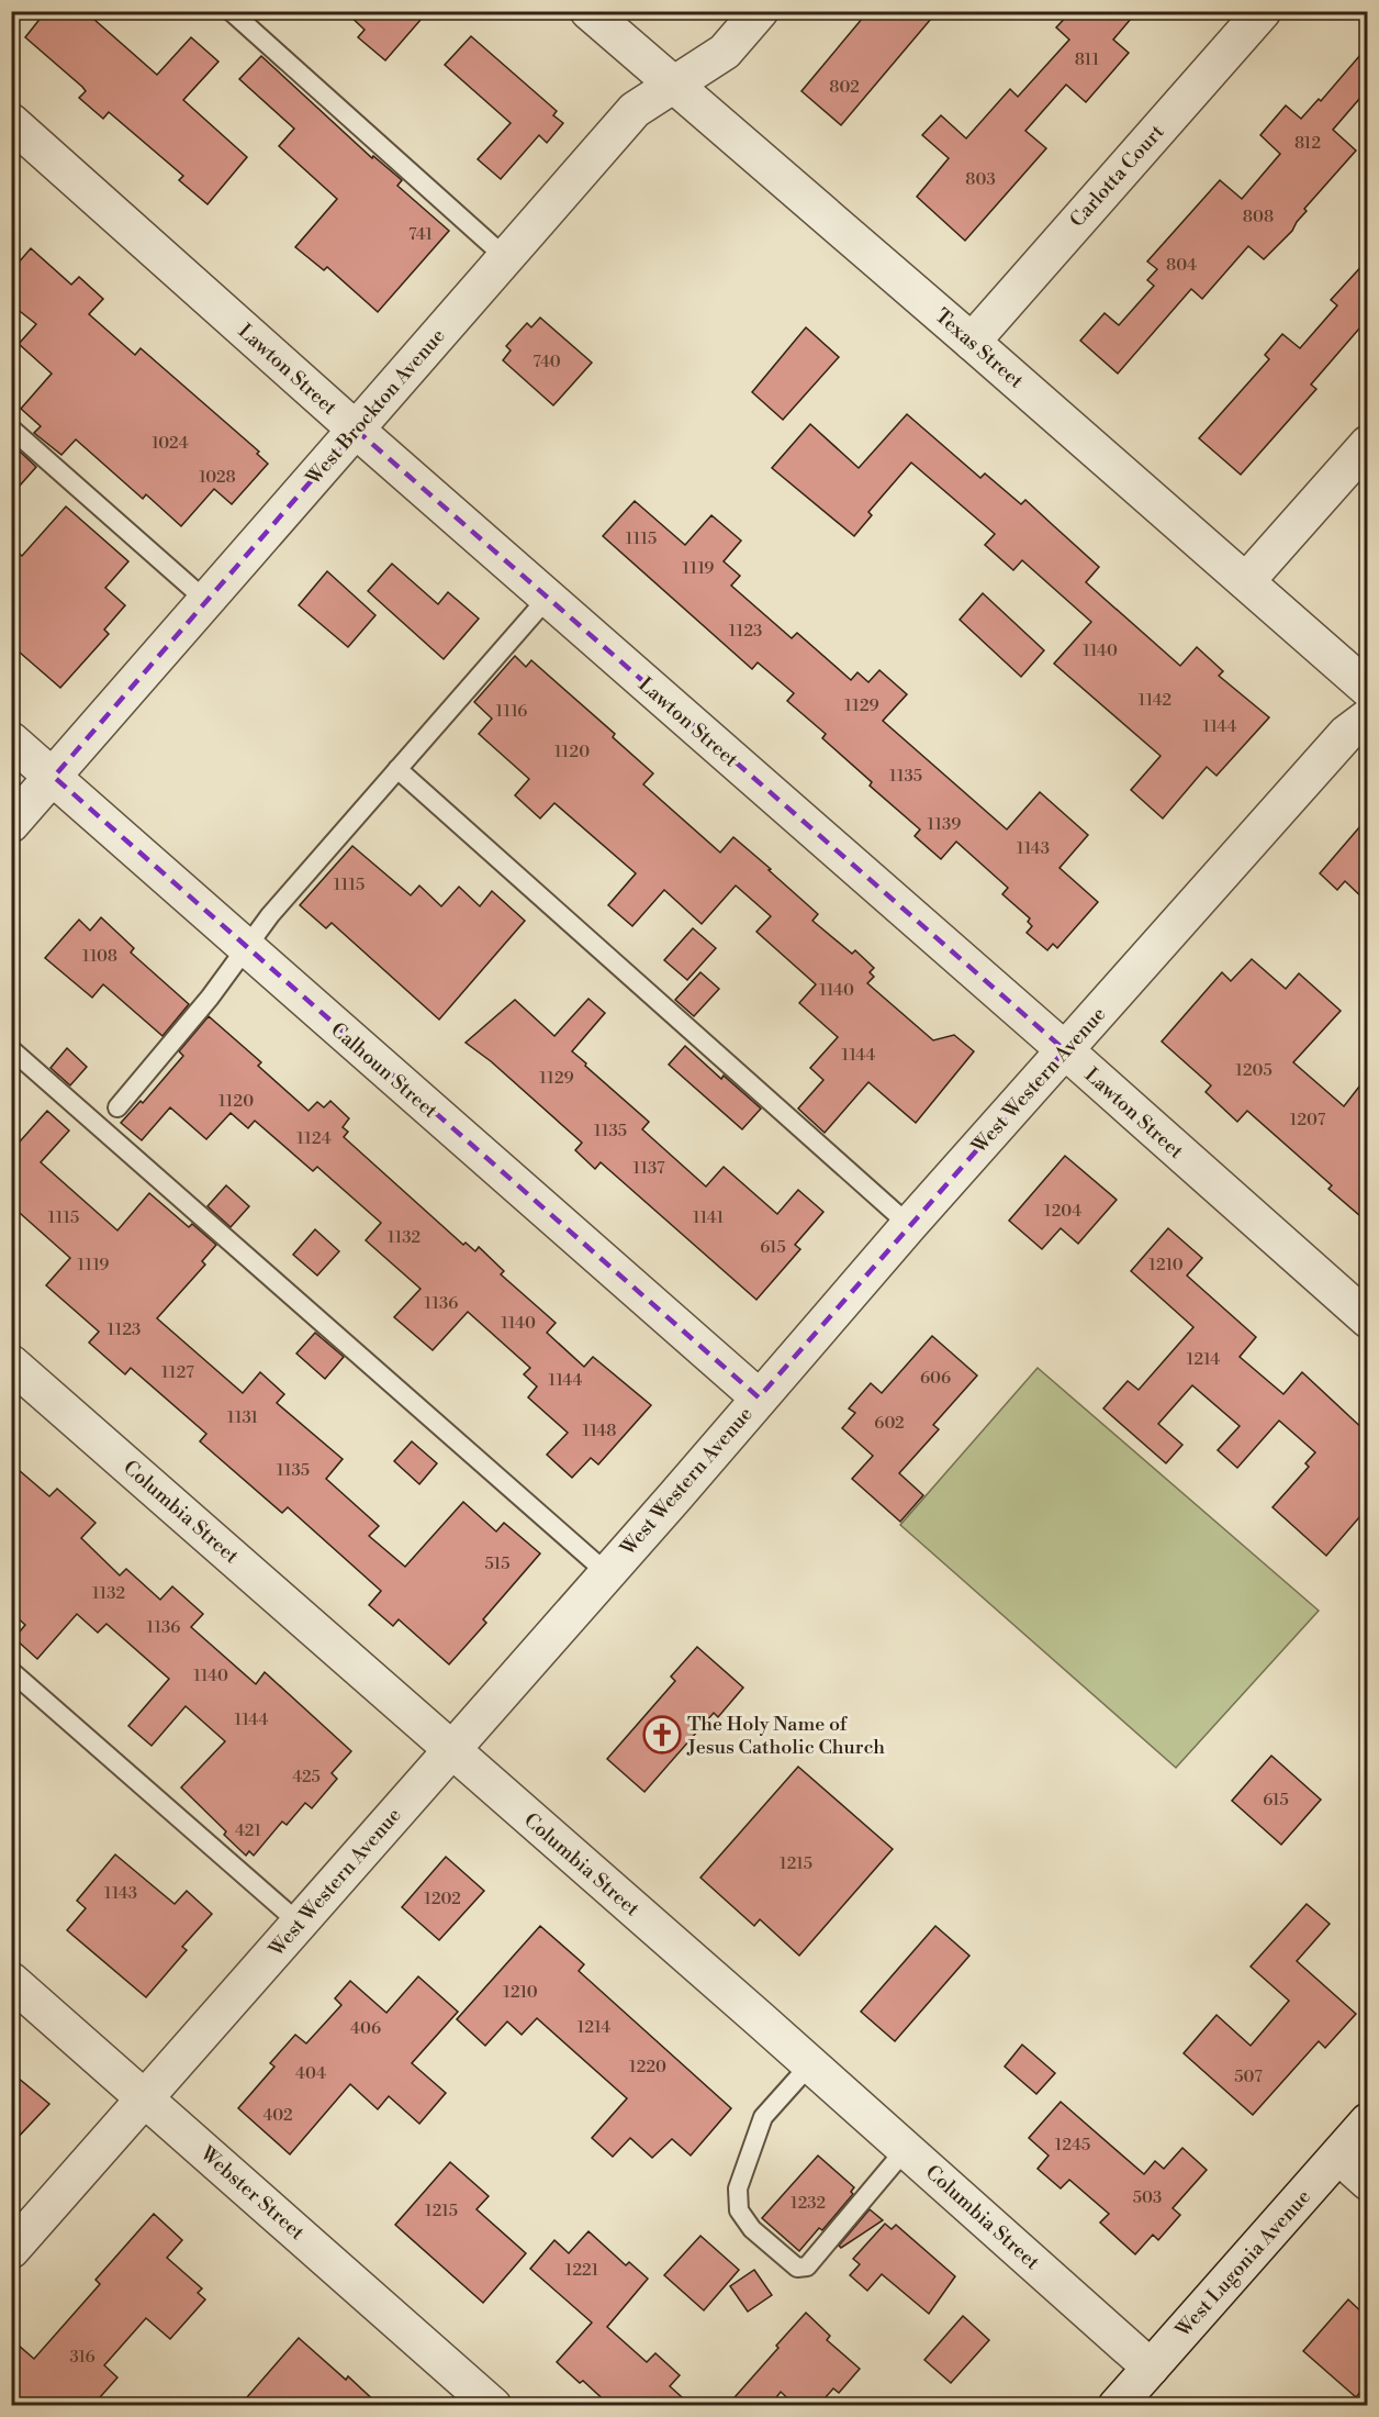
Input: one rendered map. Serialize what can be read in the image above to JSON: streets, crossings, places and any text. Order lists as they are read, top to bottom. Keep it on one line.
{"streets":{"street":["Carlotta Court","Texas Street","Lawton Street","West Brockton Avenue","Calhoun Street","West Western Avenue","Columbia Street","Webster Street","West Lugonia Avenue"]},"crossings":[["Carlotta Court","Texas Street"],["Texas Street","West Brockton Avenue"],["Lawton Street","West Brockton Avenue"],["Lawton Street","West Western Avenue"],["West Brockton Avenue","Calhoun Street"],["Calhoun Street","West Western Avenue"],["West Western Avenue","Columbia Street"],["West Western Avenue","Webster Street"],["Columbia Street","West Lugonia Avenue"]],"places":{"church":["The Holy Name of Jesus Catholic Church"]},"house_numbers":["811","802","812","803","808","741","804","740","1024","1028","1115","1119","1123","1140","1142","1129","1116","1144","1120","1135","1139","1143","1115","1108","1140","1144","1205","1129","1120","1207","1135","1124","1137","1204","1115","1141","1132","615","1119","1210","1136","1140","1123","1214","1127","606","1144","1131","602","1148","1135","515","1132","1136","1140","1144","425","615","421","1215","1143","1202","1210","1214","406","1220","404","507","402","1245","503","1232","1215","1221","316"]}
